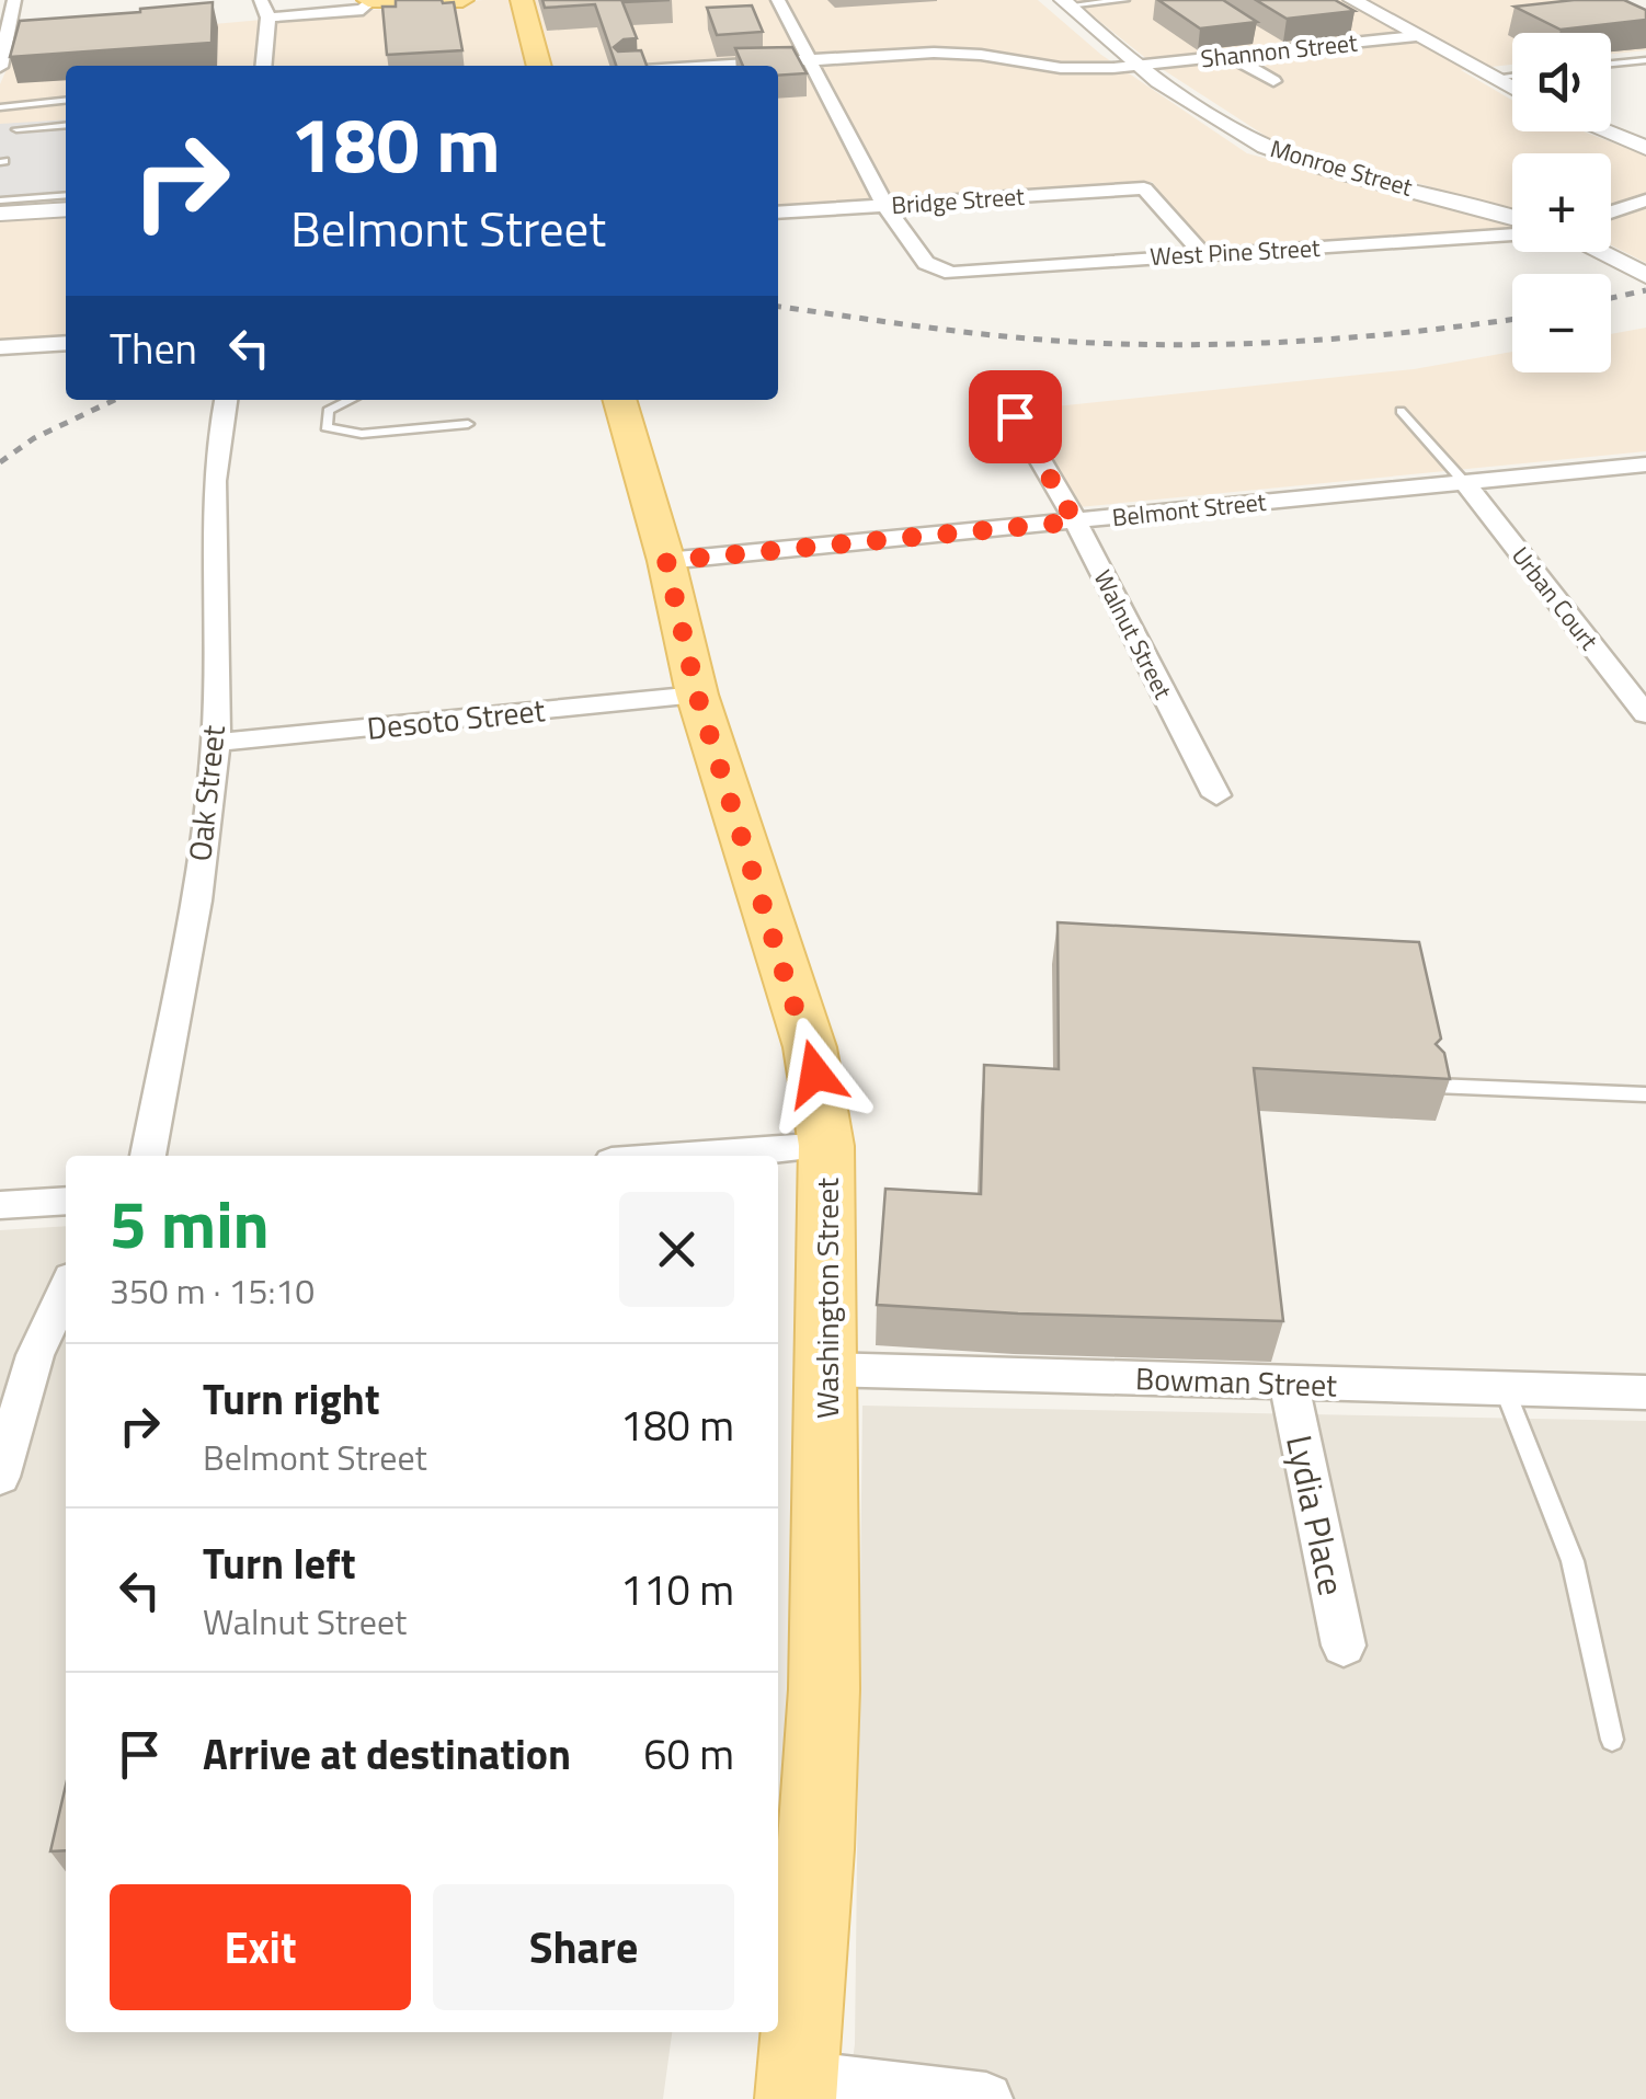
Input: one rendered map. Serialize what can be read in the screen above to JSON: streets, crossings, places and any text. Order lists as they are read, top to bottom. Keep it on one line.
{"streets":{"main road":["Washington Street"],"street":["Shannon Street","Monroe Street","Bridge Street","West Pine Street","Belmont Street","Urban Court","Walnut Street","Desoto Street","Oak Street","Bowman Street","Lydia Place"]},"crossings":[["Shannon Street","Monroe Street"],["Bridge Street","West Pine Street"],["Belmont Street","Urban Court"],["Belmont Street","Walnut Street"],["Belmont Street","Washington Street"],["Desoto Street","Oak Street"],["Desoto Street","Washington Street"],["Washington Street","Bowman Street"],["Bowman Street","Lydia Place"]],"page":{"map_buttons":["+","−"],"turn":["180 m","Belmont Street"],"then":"Then","heading":["5 min","350 m · 15:10"],"list":[{"name":"Turn right","note":"Belmont Street","value":"180 m"},{"name":"Turn left","note":"Walnut Street","value":"110 m"},{"name":"Arrive at destination","value":"60 m"}],"buttons":["Exit","Share"]}}
